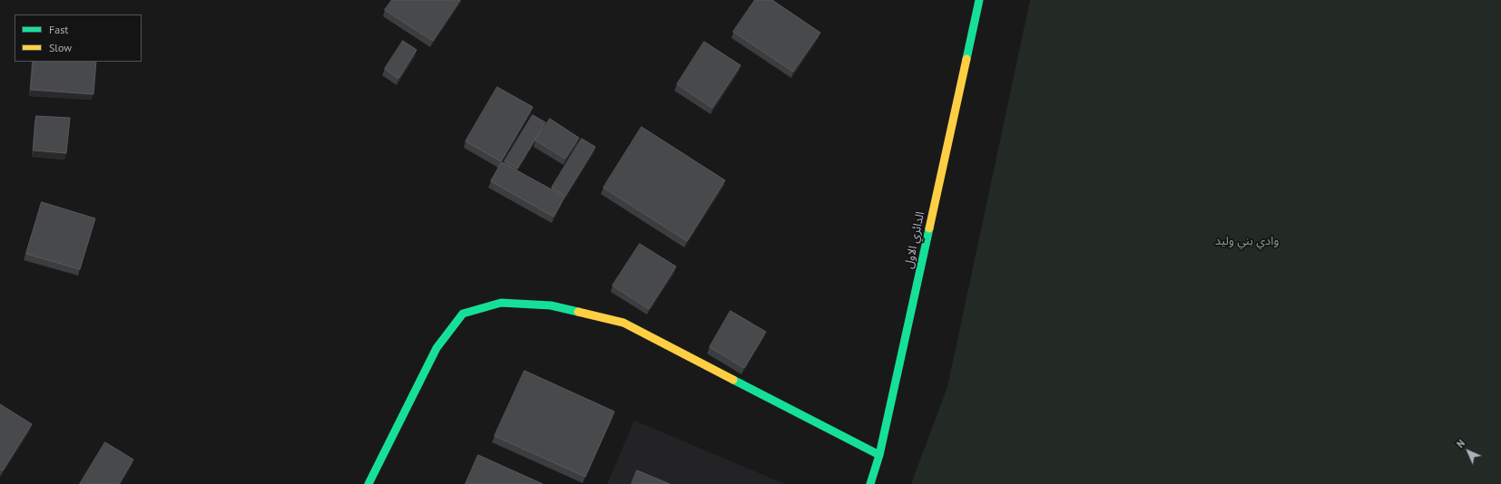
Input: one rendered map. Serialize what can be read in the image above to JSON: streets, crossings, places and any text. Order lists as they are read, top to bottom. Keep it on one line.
{"streets":{"street":["الدائري الاول"]},"parks":["وادي بني وليد"],"legend":["Fast","Slow"],"north":"top left"}
